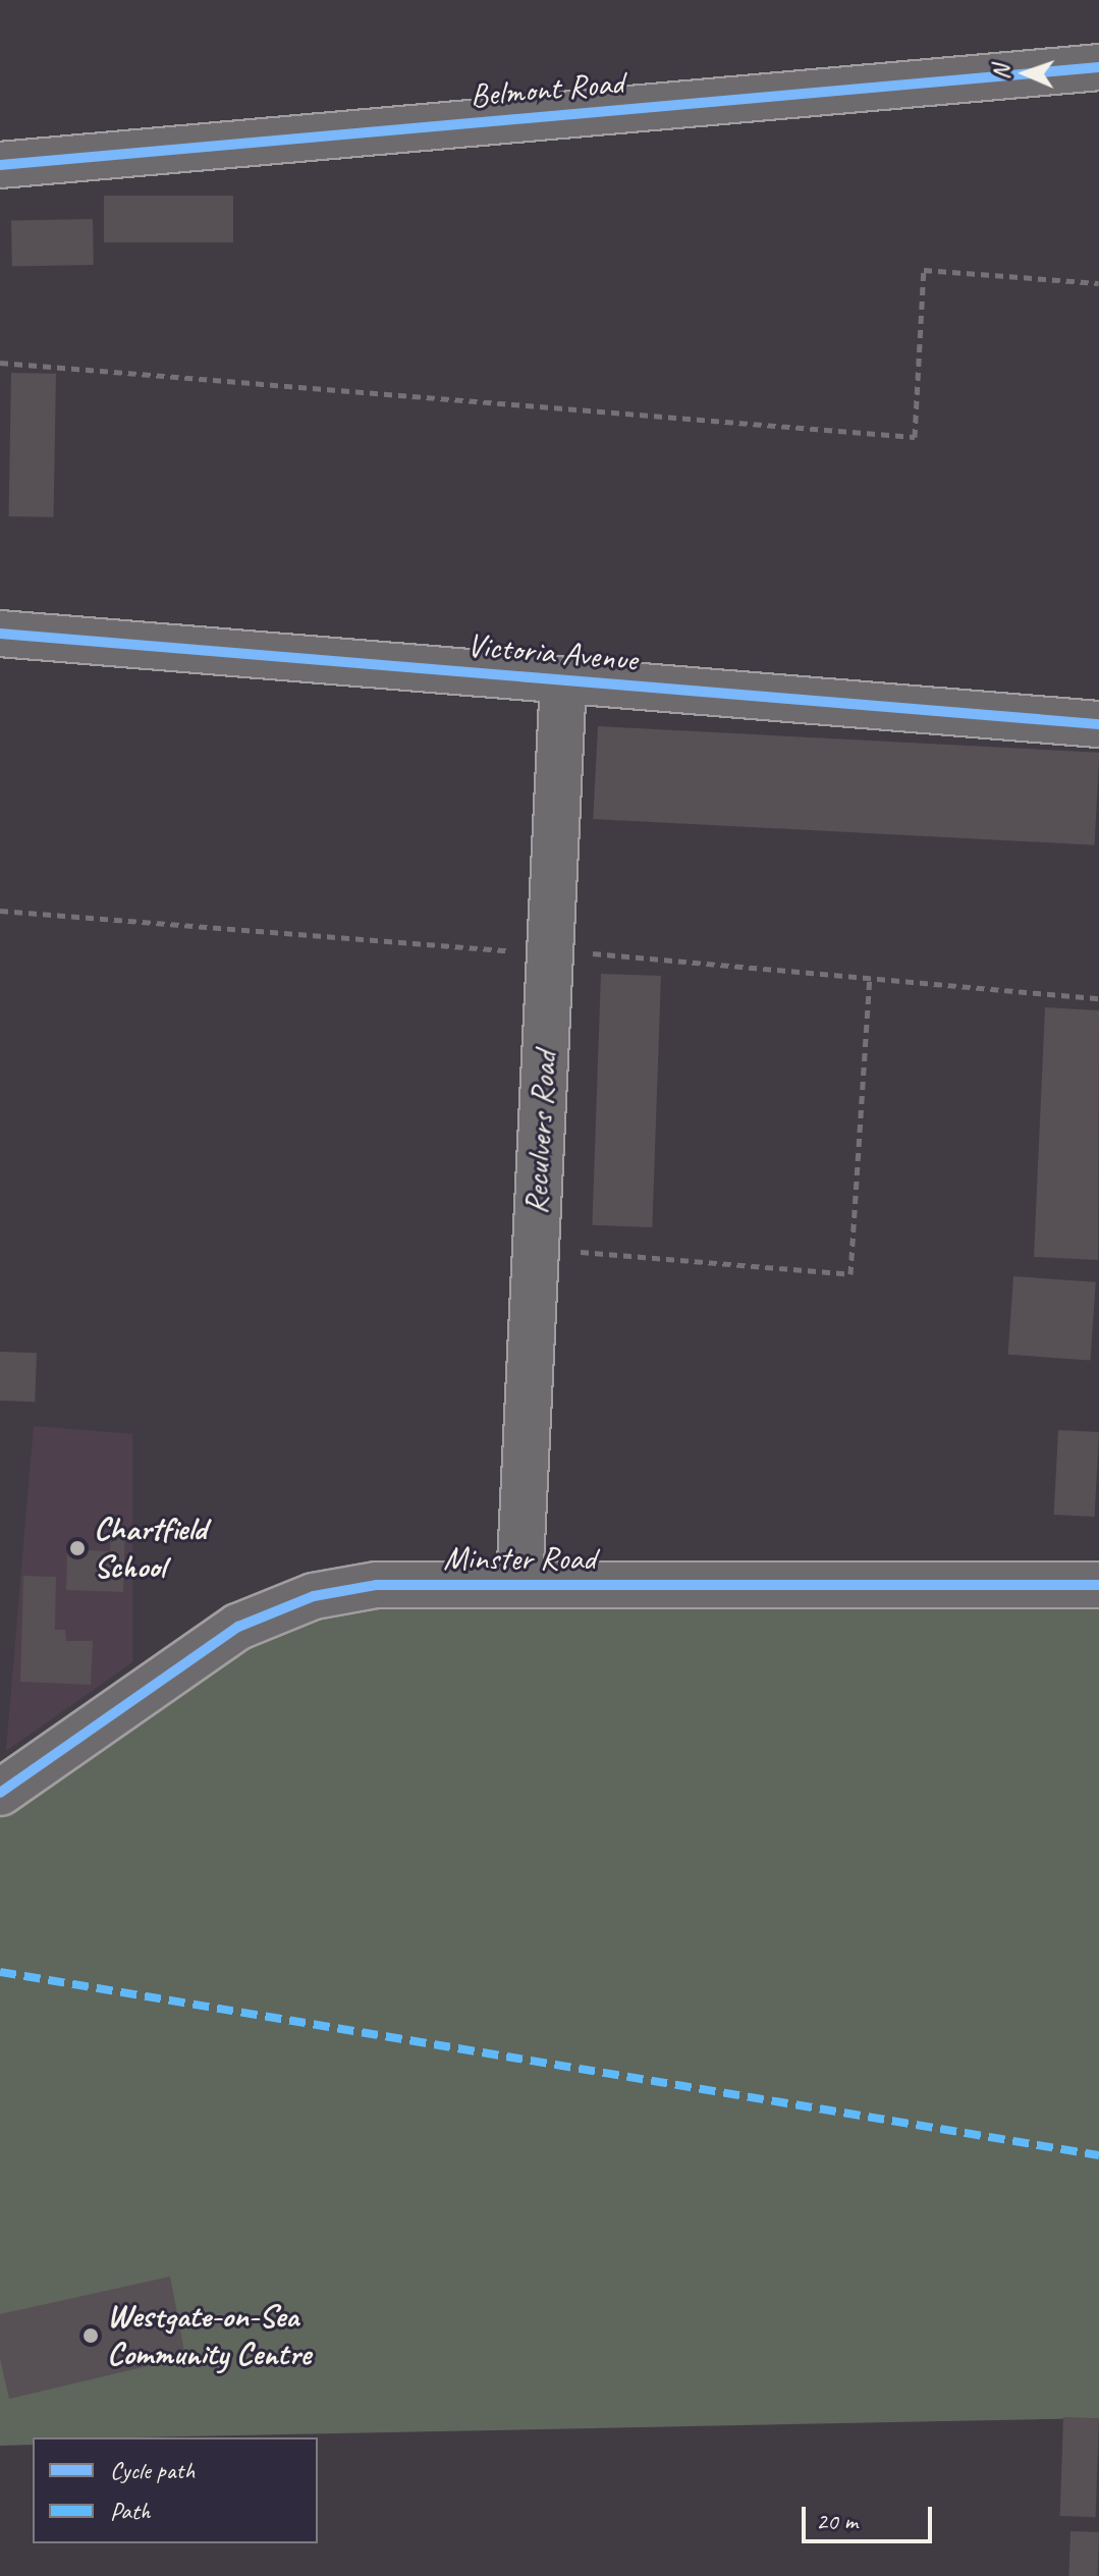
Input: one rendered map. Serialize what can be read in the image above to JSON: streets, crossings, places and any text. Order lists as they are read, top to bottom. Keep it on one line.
{"streets":{"street":["Belmont Road","Victoria Avenue","Reculvers Road","Minster Road"]},"crossings":[["Victoria Avenue","Reculvers Road"],["Reculvers Road","Minster Road"]],"places":["Chartfield School","Westgate-on-Sea Community Centre"],"legend":["Cycle path","Path"],"scale_bar":"20 m","north":"left"}
